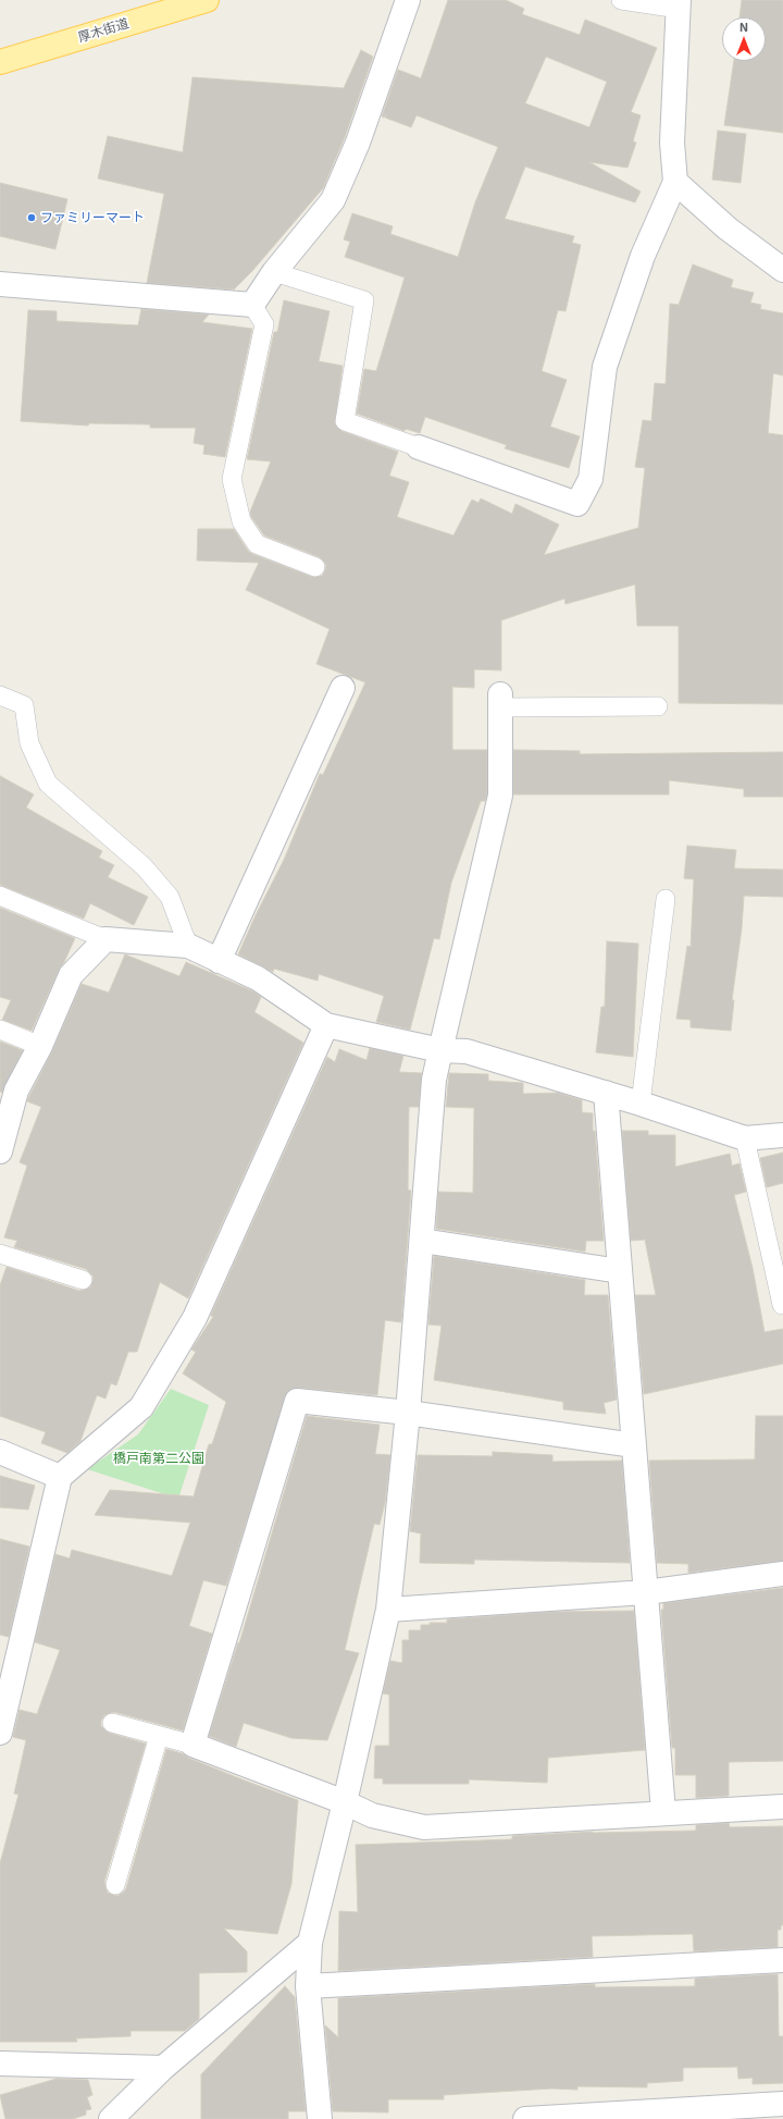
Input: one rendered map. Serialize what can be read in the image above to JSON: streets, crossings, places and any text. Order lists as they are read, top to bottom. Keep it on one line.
{"streets":{"main road":["厚木街道"]},"parks":["橋戸南第二公園"],"places":["ファミリーマート"],"north":"top"}
